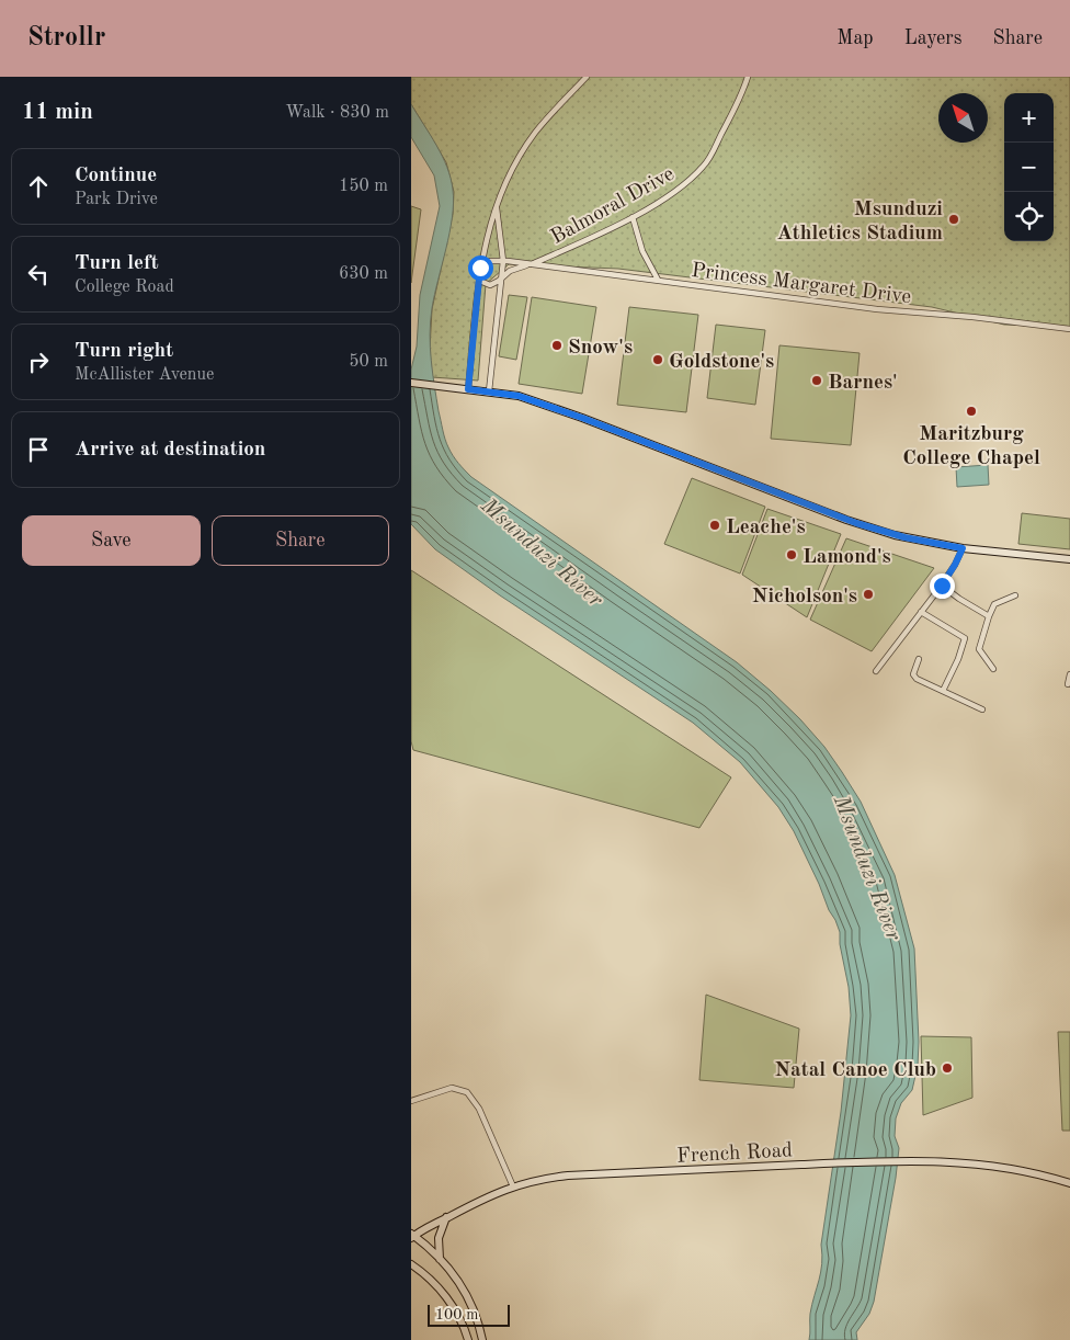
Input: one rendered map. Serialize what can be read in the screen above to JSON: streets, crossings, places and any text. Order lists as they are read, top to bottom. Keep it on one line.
{"streets":{"street":["Balmoral Drive","Princess Margaret Drive","French Road"]},"crossings":[["Balmoral Drive","Princess Margaret Drive"]],"water":["Msunduzi River"],"places":["Msunduzi Athletics Stadium","Snow's","Goldstone's","Barnes'","Maritzburg College Chapel","Leache's","Lamond's","Nicholson's","Natal Canoe Club"],"scale_bar":"100 m","north":"top left","page":{"header":"Strollr","nav":["Map","Layers","Share"],"heading":["11 min","Walk · 830 m"],"map_buttons":["+","−"],"list":[["Continue","Park Drive","150 m"],["Turn left","College Road","630 m"],["Turn right","McAllister Avenue","50 m"],"Arrive at destination"],"buttons":["Save","Share"],"scale":"100 m"}}
